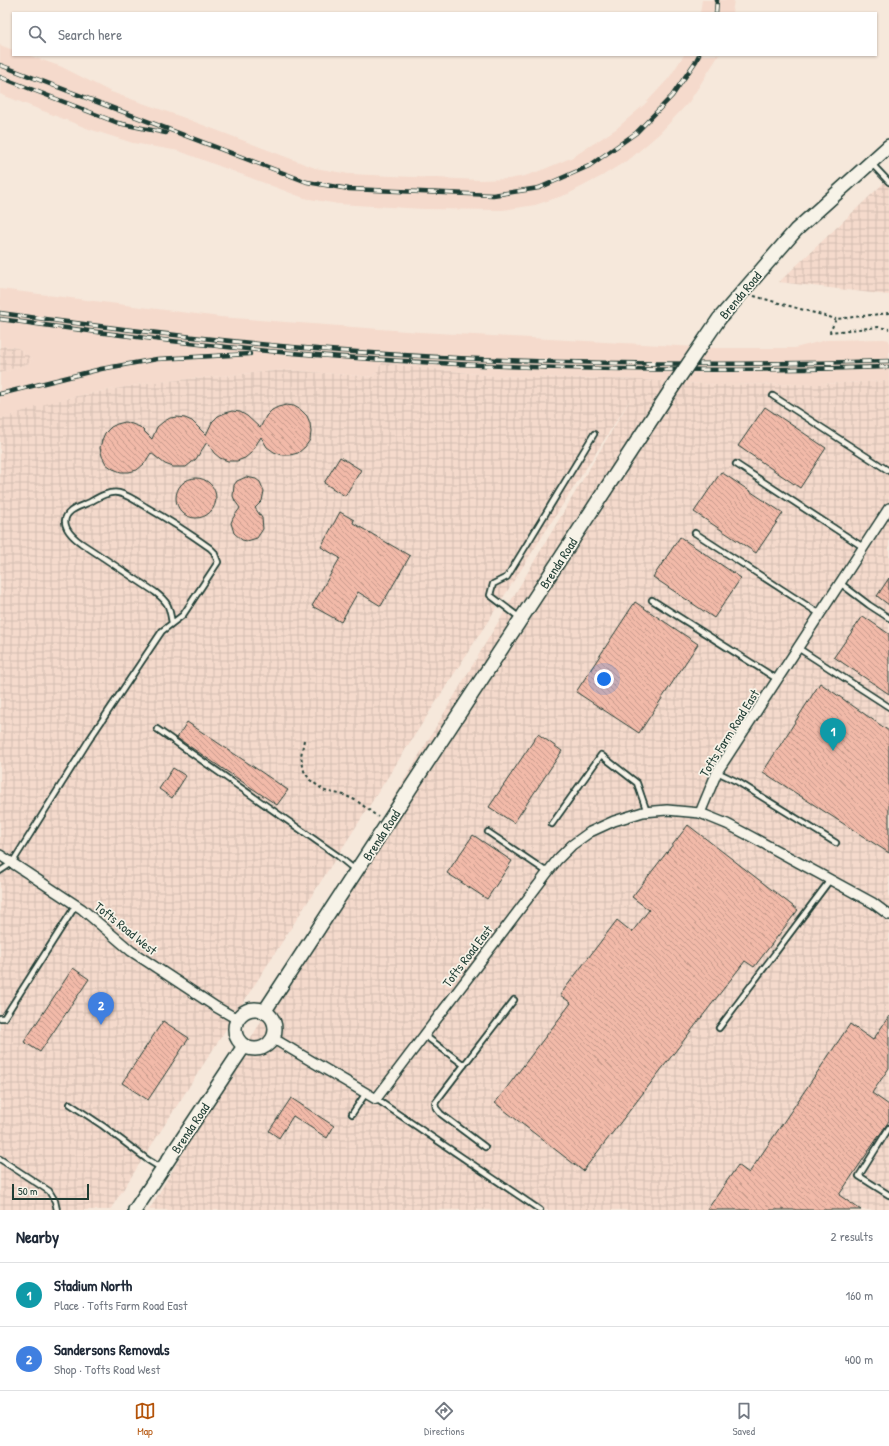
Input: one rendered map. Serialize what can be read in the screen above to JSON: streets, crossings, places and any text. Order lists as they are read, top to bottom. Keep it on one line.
{"streets":{"main road":["Brenda Road"],"street":["Tofts Farm Road East","Tofts Road West","Tofts Road East"]},"crossings":[["Brenda Road","Tofts Road West"],["Tofts Farm Road East","Tofts Road East"]],"scale_bar":"50 m","page":{"search":"Search here","pins":["1","2"],"scale":"50 m","heading":["Nearby","2 results"],"list":[{"mark":"1","name":"Stadium North","note":"Place · Tofts Farm Road East","value":"160 m"},{"mark":"2","name":"Sandersons Removals","note":"Shop · Tofts Road West","value":"400 m"}],"nav":["Map","Directions","Saved"]}}
